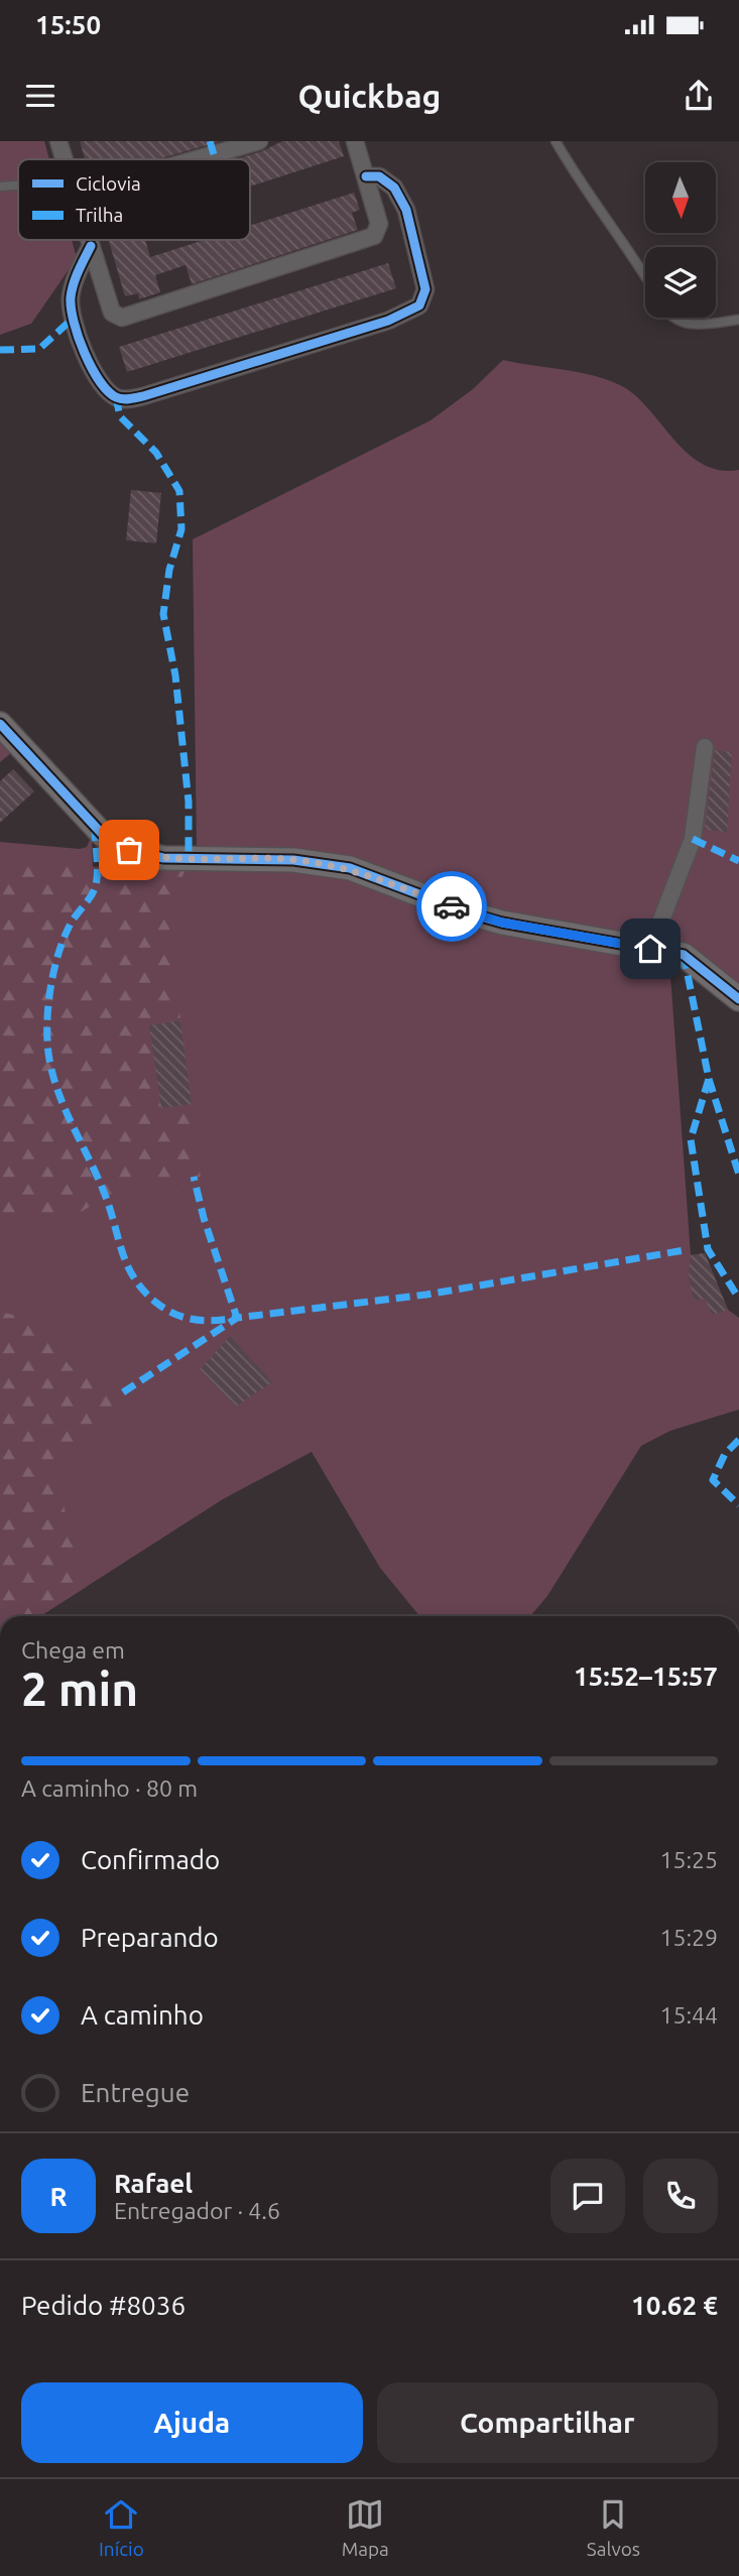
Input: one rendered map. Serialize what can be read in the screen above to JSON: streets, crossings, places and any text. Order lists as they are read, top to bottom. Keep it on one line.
{"legend":["Ciclovia","Trilha"],"north":"bottom","page":{"status":"15:50","header":"Quickbag","heading":["2 min","Chega em","15:52–15:57"],"panel":["Rafael","Entregador · 4.6","Pedido #8036","10.62 €"],"bar":"A caminho · 80 m","list":[["Confirmado","15:25"],["Preparando","15:29"],["A caminho","15:44"],"Entregue"],"round":"R","buttons":["Ajuda","Compartilhar"],"tabs":["Início","Mapa","Salvos"]}}
